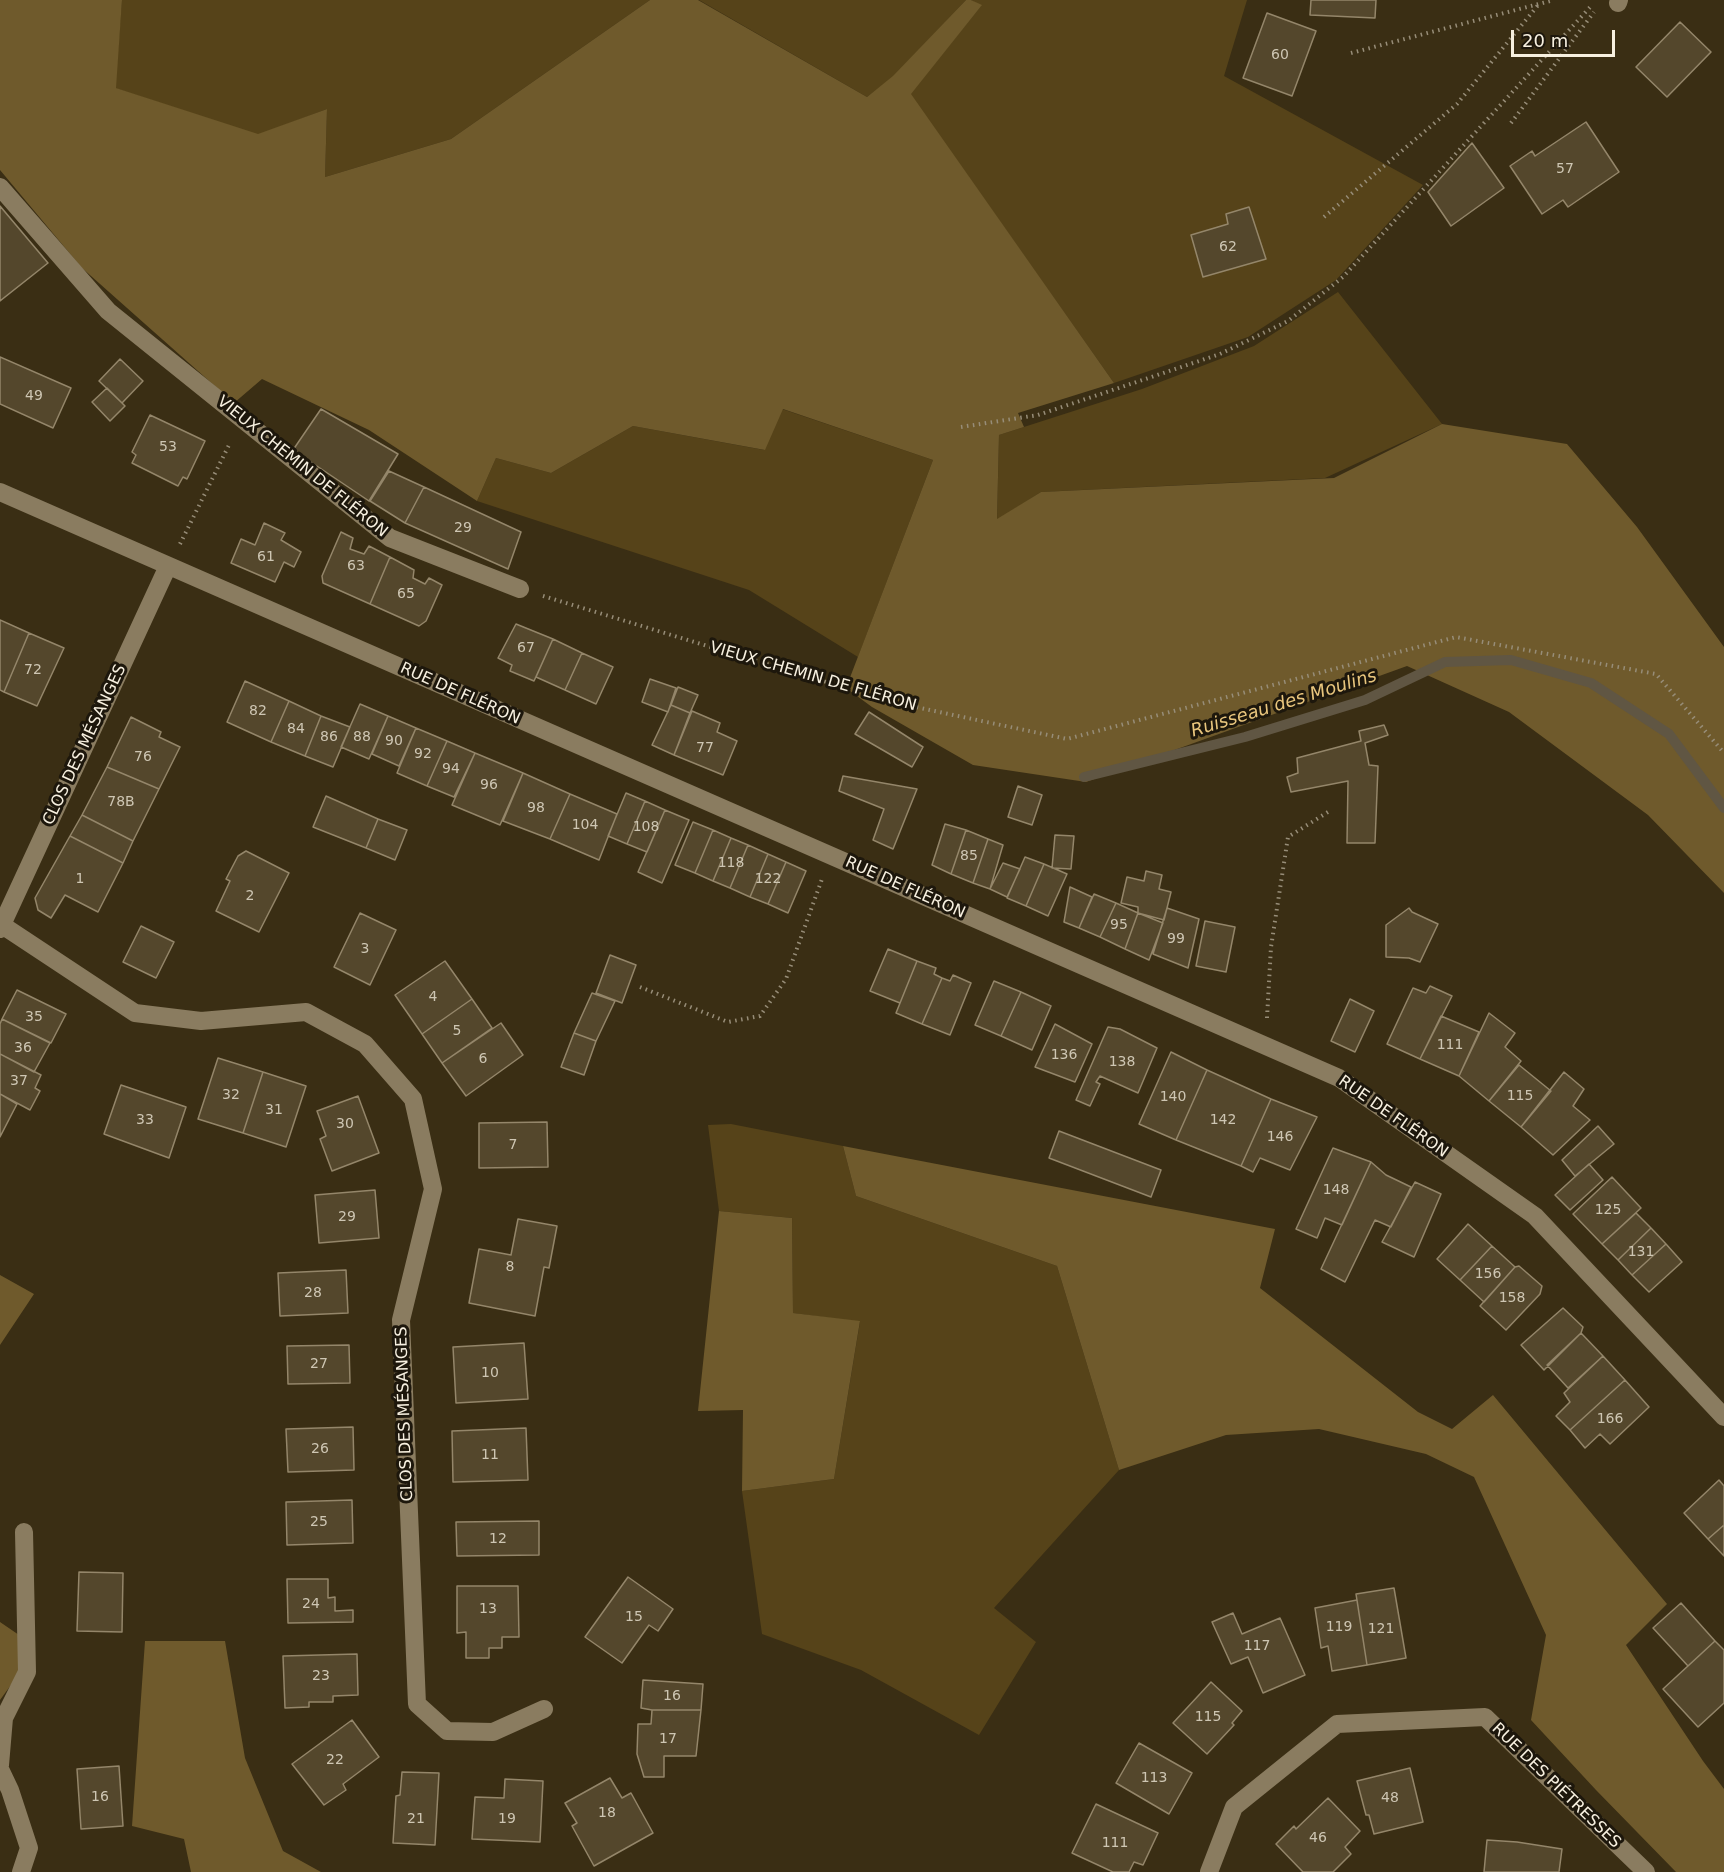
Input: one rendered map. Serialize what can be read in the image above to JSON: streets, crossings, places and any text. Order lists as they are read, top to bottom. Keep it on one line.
{"streets":{"street":["VIEUX CHEMIN DE FLÉRON","RUE DE FLÉRON","CLOS DES MÉSANGES","RUE DES PIÉTRESSES"]},"crossings":[["RUE DE FLÉRON","CLOS DES MÉSANGES"]],"water":["Ruisseau des Moulins"],"house_numbers":["60","57","62","49","53","29","61","63","65","67","72","82","84","86","88","90","77","92","76","94","96","78B","98","104","108","85","118","1","122","2","95","99","3","4","35","5","111","36","136","6","138","37","32","115","140","31","33","142","30","146","7","148","125","29","131","8","156","28","158","27","10","166","26","11","25","12","24","13","15","119","121","117","23","16","115","17","22","113","16","48","18","21","19","46","111"],"scale_bar":"20 m"}
